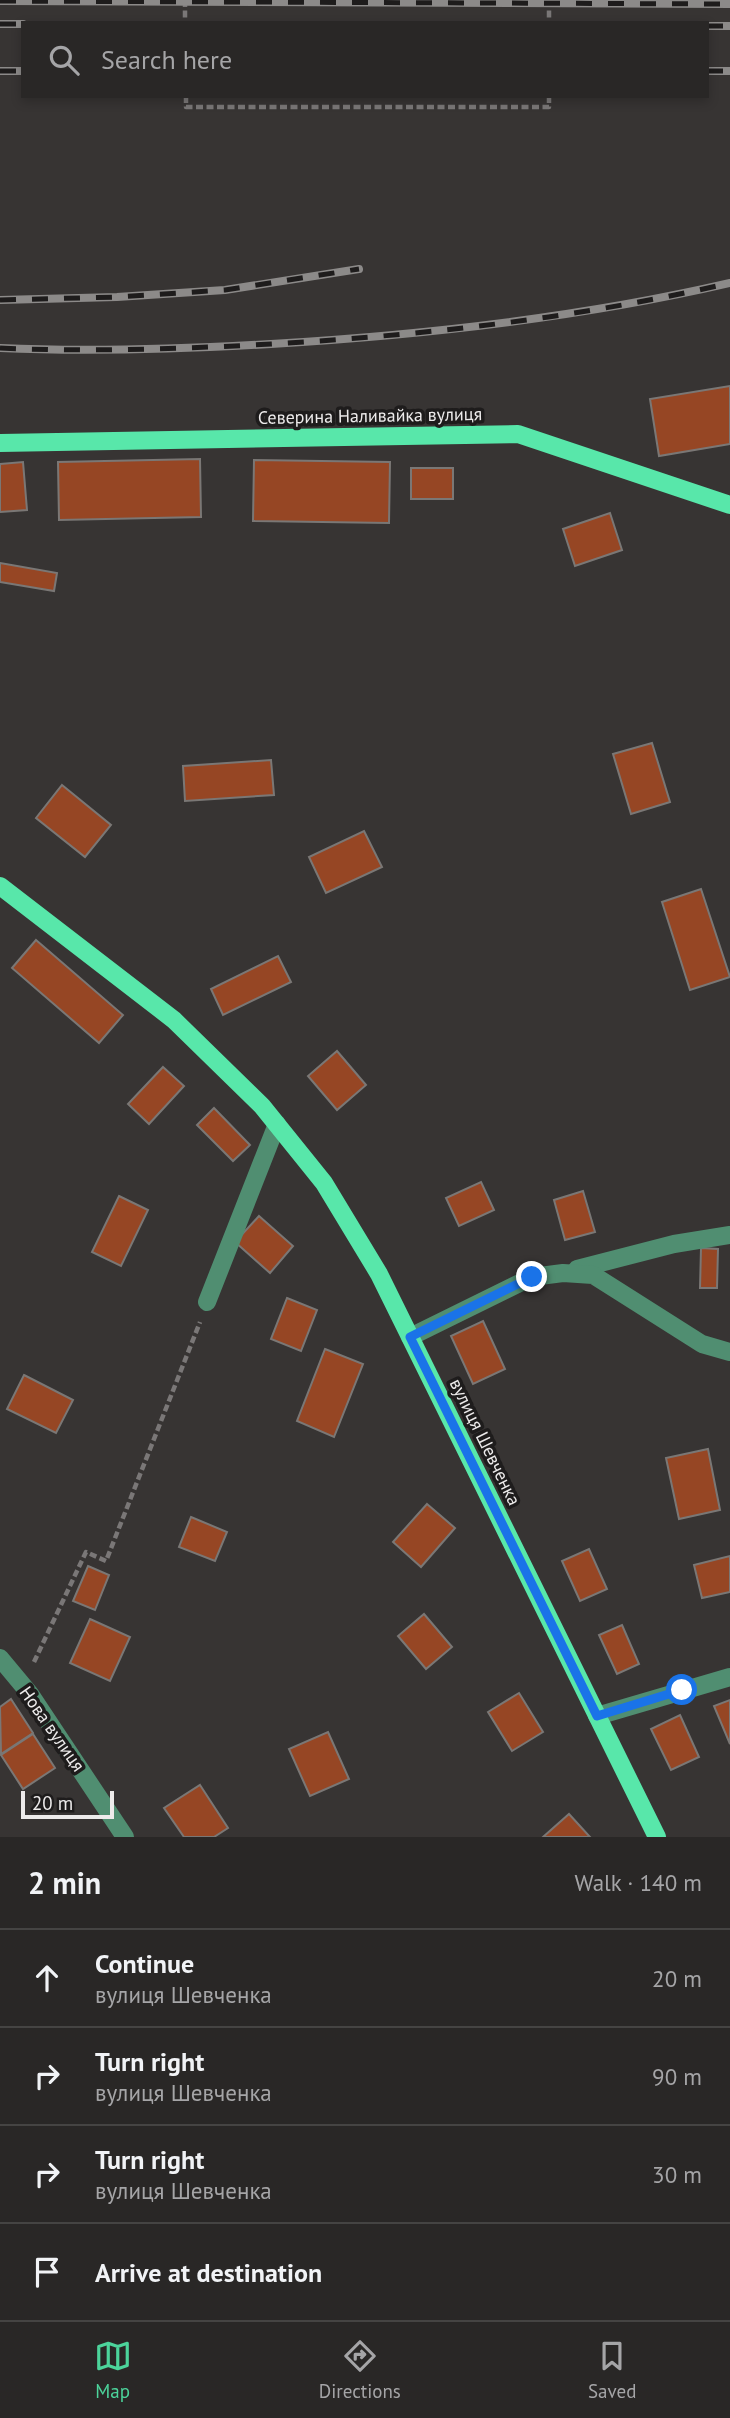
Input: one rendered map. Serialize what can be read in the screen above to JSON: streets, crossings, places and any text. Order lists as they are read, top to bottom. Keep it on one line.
{"streets":{"main road":["Северина Наливайка вулиця","вулиця Шевченка"],"street":["Нова вулиця"]},"scale_bar":"20 m","page":{"search":"Search here","scale":"20 m","heading":["2 min","Walk · 140 m"],"list":[["Continue","вулиця Шевченка","20 m"],["Turn right","вулиця Шевченка","90 m"],["Turn right","вулиця Шевченка","30 m"],"Arrive at destination"],"nav":["Map","Directions","Saved"]}}
